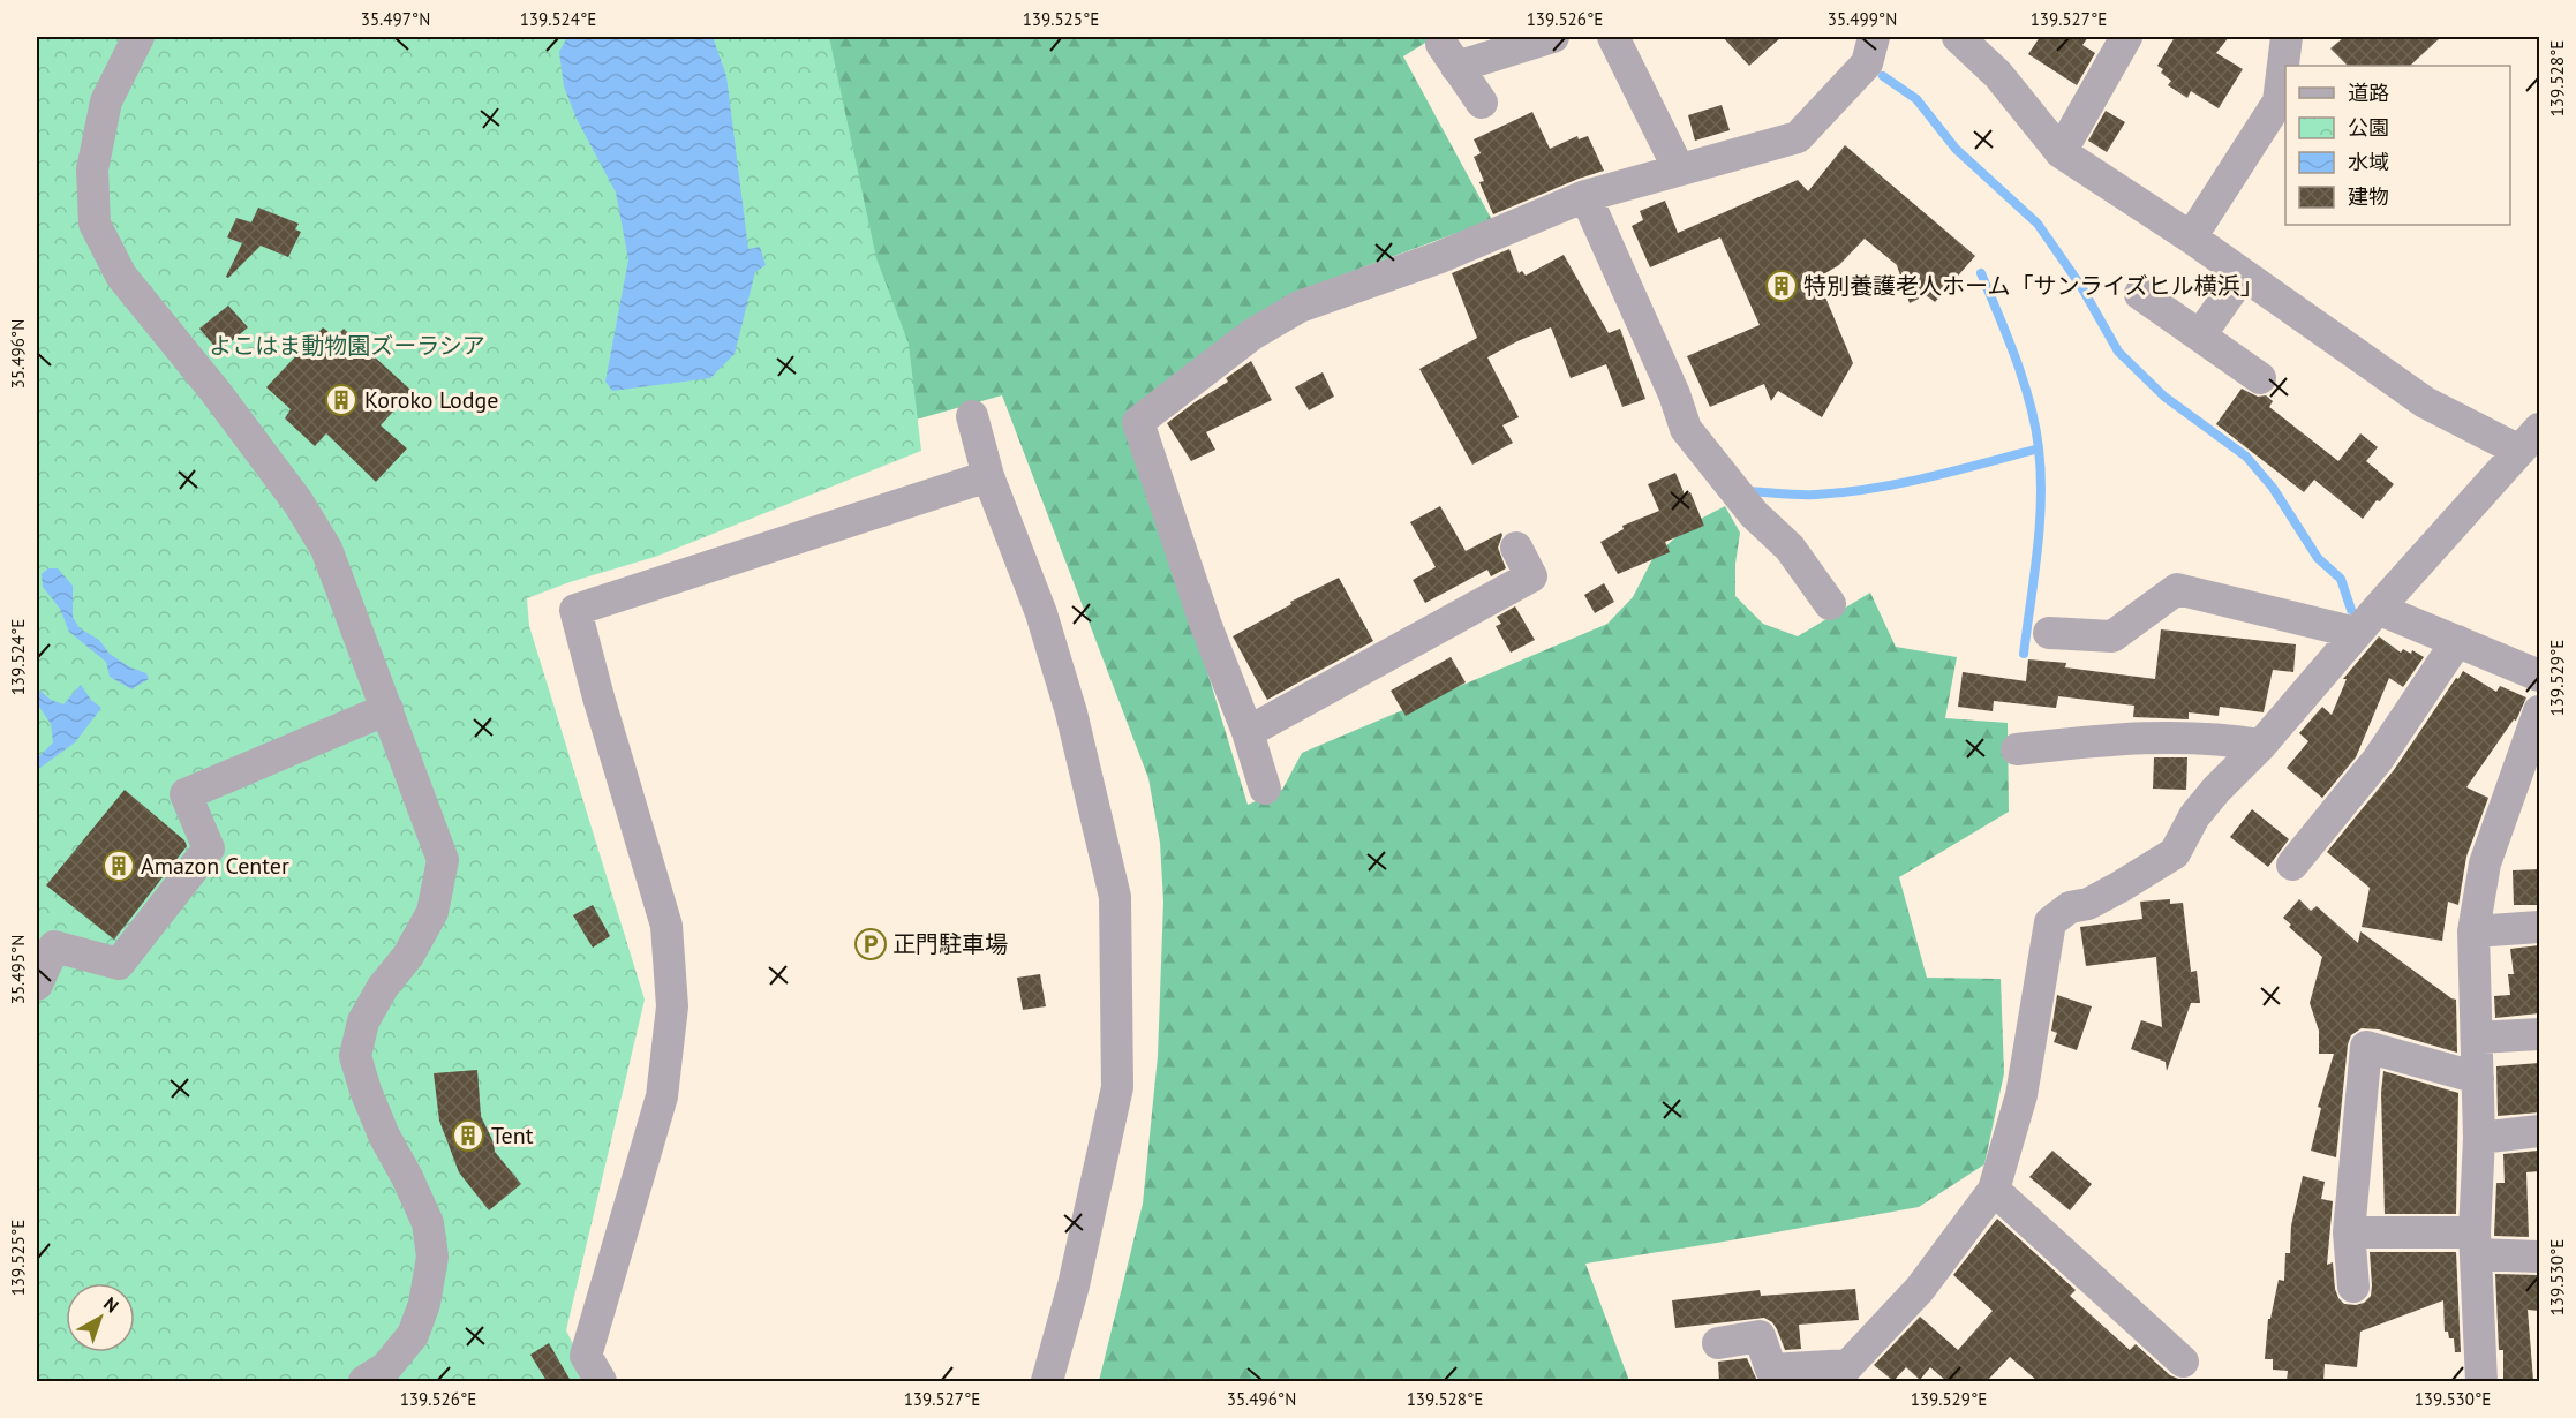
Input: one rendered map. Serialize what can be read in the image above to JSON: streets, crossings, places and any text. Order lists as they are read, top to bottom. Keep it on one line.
{"parks":["よこはま動物園ズーラシア"],"places":{"building":["特別養護老人ホーム「サンライズヒル横浜」","Koroko Lodge","Amazon Center","Tent"],"parking":["正門駐車場"]},"legend":["道路","公園","水域","建物"],"north":"top right","coordinates":["35.497°N","139.524°E","139.525°E","139.526°E","35.499°N","139.527°E","139.528°E","35.496°N","139.529°E","35.495°N","139.530°E"]}
